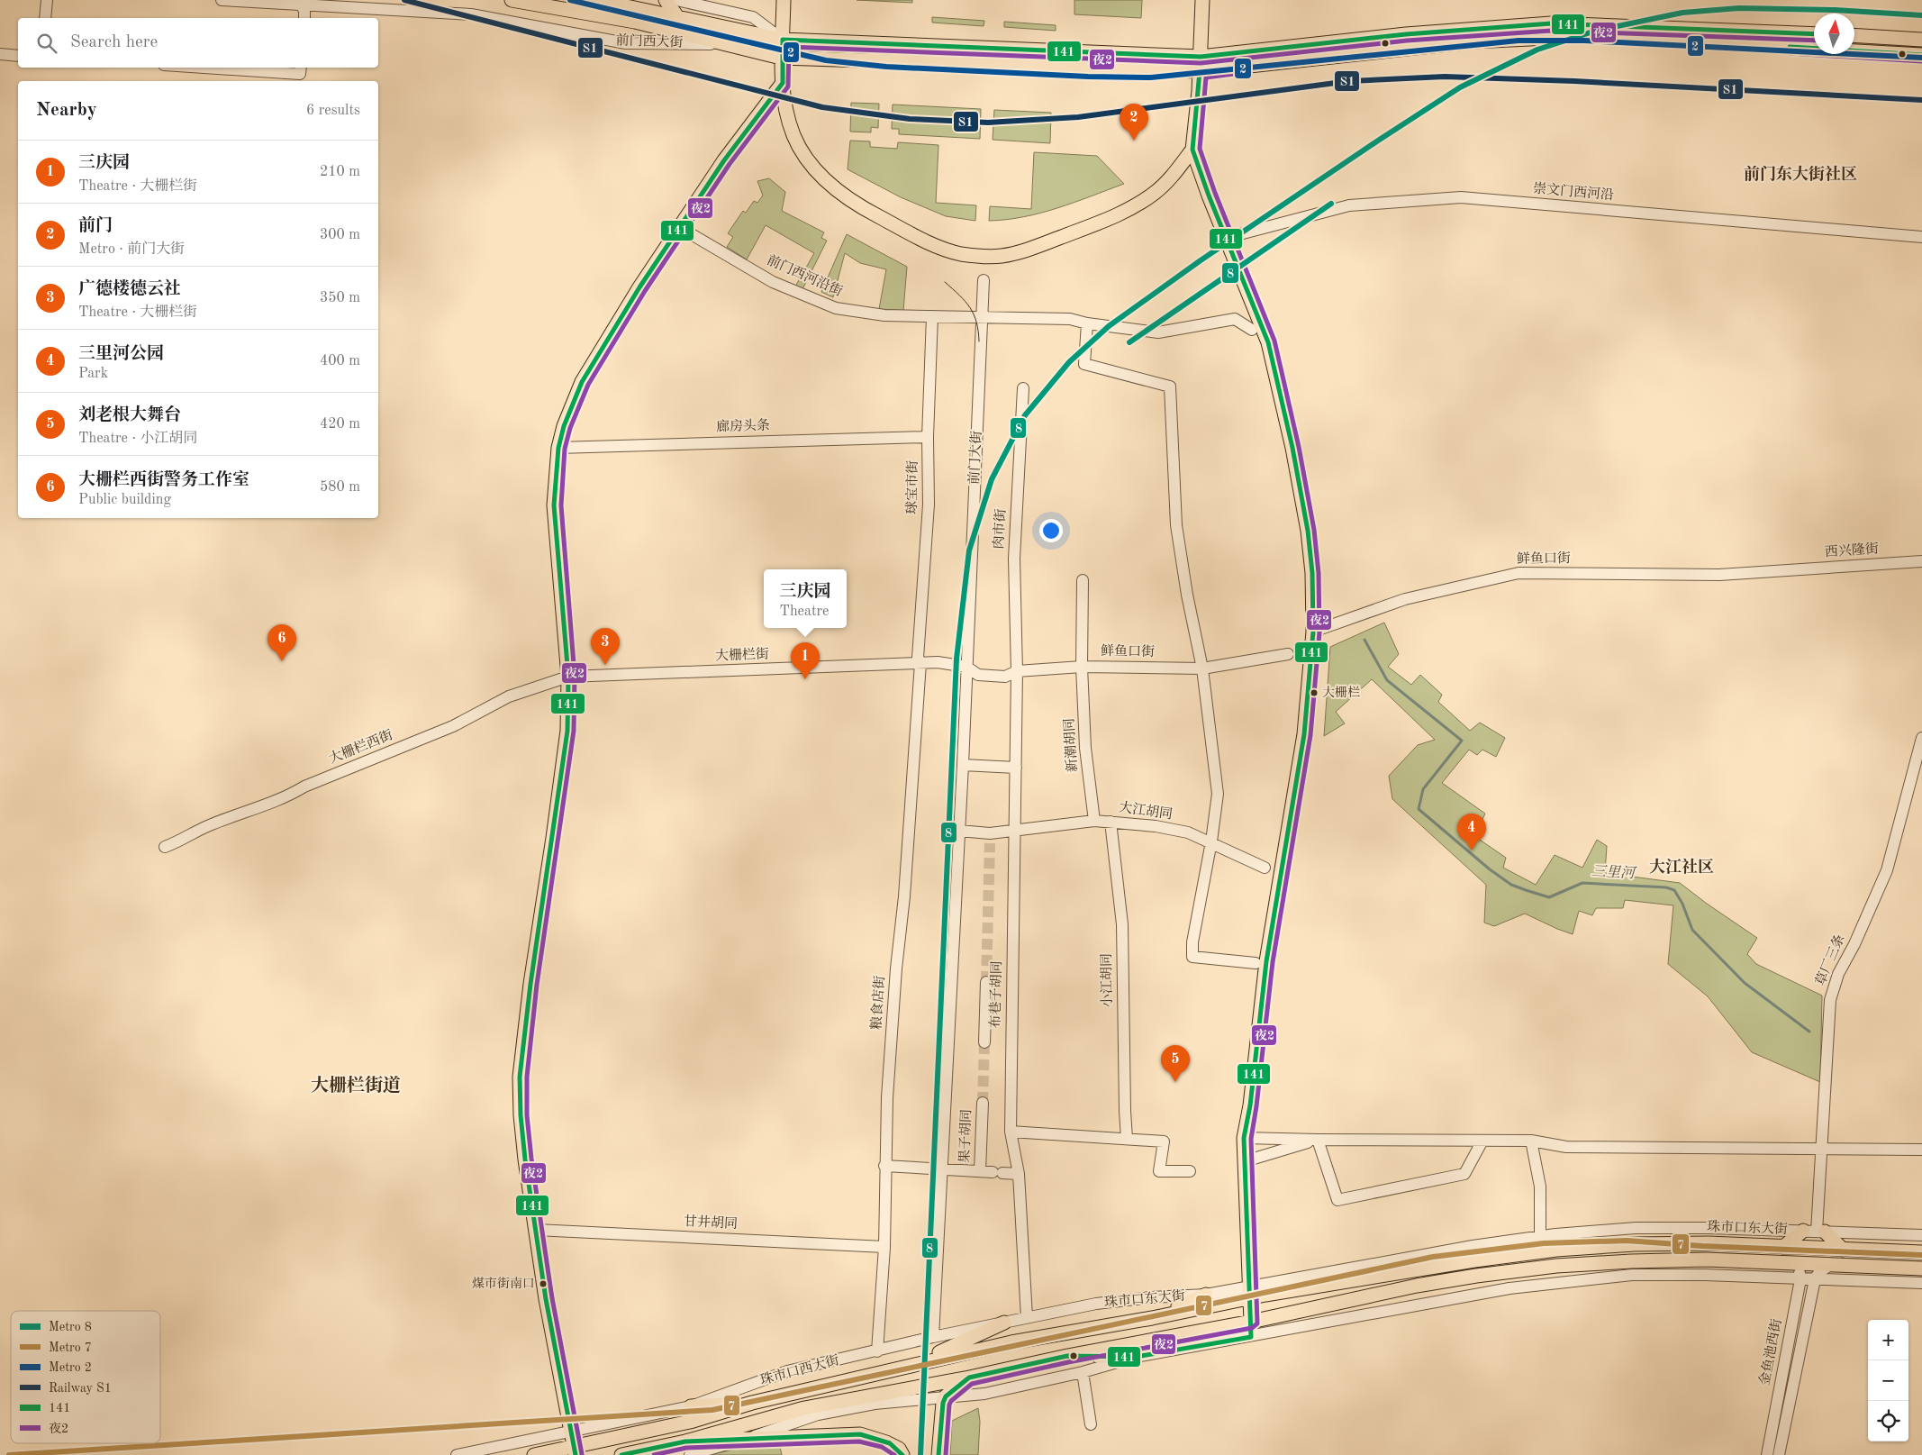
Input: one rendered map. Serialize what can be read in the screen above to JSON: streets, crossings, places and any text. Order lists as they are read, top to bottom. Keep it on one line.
{"streets":{"main road":["前门西大街","珠市口东大街","珠市口西大街"],"street":["崇文门西河沿","前门西河沿街","廊房头条","前门大街","球宝市街","肉市街","西兴隆街","鲜鱼口街","大栅栏街","新潮胡同","大栅栏西街","大江胡同","草厂三条","小江胡同","布巷子胡同","粮食店街","果子胡同","甘井胡同","金鱼池西街"]},"crossings":[["前门西河沿街","前门大街"],["前门西河沿街","球宝市街"],["廊房头条","球宝市街"],["前门大街","鲜鱼口街"],["前门大街","大栅栏街"],["前门大街","大江胡同"],["前门大街","珠市口东大街"],["前门大街","珠市口西大街"],["球宝市街","大栅栏街"],["球宝市街","粮食店街"],["肉市街","鲜鱼口街"],["肉市街","布巷子胡同"],["西兴隆街","鲜鱼口街"],["鲜鱼口街","大栅栏街"],["鲜鱼口街","新潮胡同"],["鲜鱼口街","布巷子胡同"],["大栅栏街","大栅栏西街"],["大栅栏街","粮食店街"],["新潮胡同","大江胡同"],["大江胡同","小江胡同"],["大江胡同","布巷子胡同"],["草厂三条","珠市口东大街"],["布巷子胡同","珠市口东大街"],["粮食店街","甘井胡同"],["粮食店街","珠市口西大街"],["珠市口东大街","珠市口西大街"]],"districts":["前门东大街社区","大江社区","大栅栏街道"],"water":["三里河"],"places":["大栅栏","煤市街南口"],"lines":["metro line 2","rail line S1","metro line 8","transit line 141","transit line 夜2","metro line 7"],"legend":["Metro 8","Metro 7","Metro 2","Railway S1","141","夜2"],"north":"top","page":{"search":"Search here","heading":["Nearby","6 results"],"pins":["2","6","3","1","4","5"],"list":[{"mark":"1","name":"三庆园","note":"Theatre · 大栅栏街","value":"210 m"},{"mark":"2","name":"前门","note":"Metro · 前门大街","value":"300 m"},{"mark":"3","name":"广德楼德云社","note":"Theatre · 大栅栏街","value":"350 m"},{"mark":"4","name":"三里河公园","note":"Park","value":"400 m"},{"mark":"5","name":"刘老根大舞台","note":"Theatre · 小江胡同","value":"420 m"},{"mark":"6","name":"大栅栏西街警务工作室","note":"Public building","value":"580 m"}],"popup":["三庆园","Theatre"],"map_buttons":["+","−"]}}
